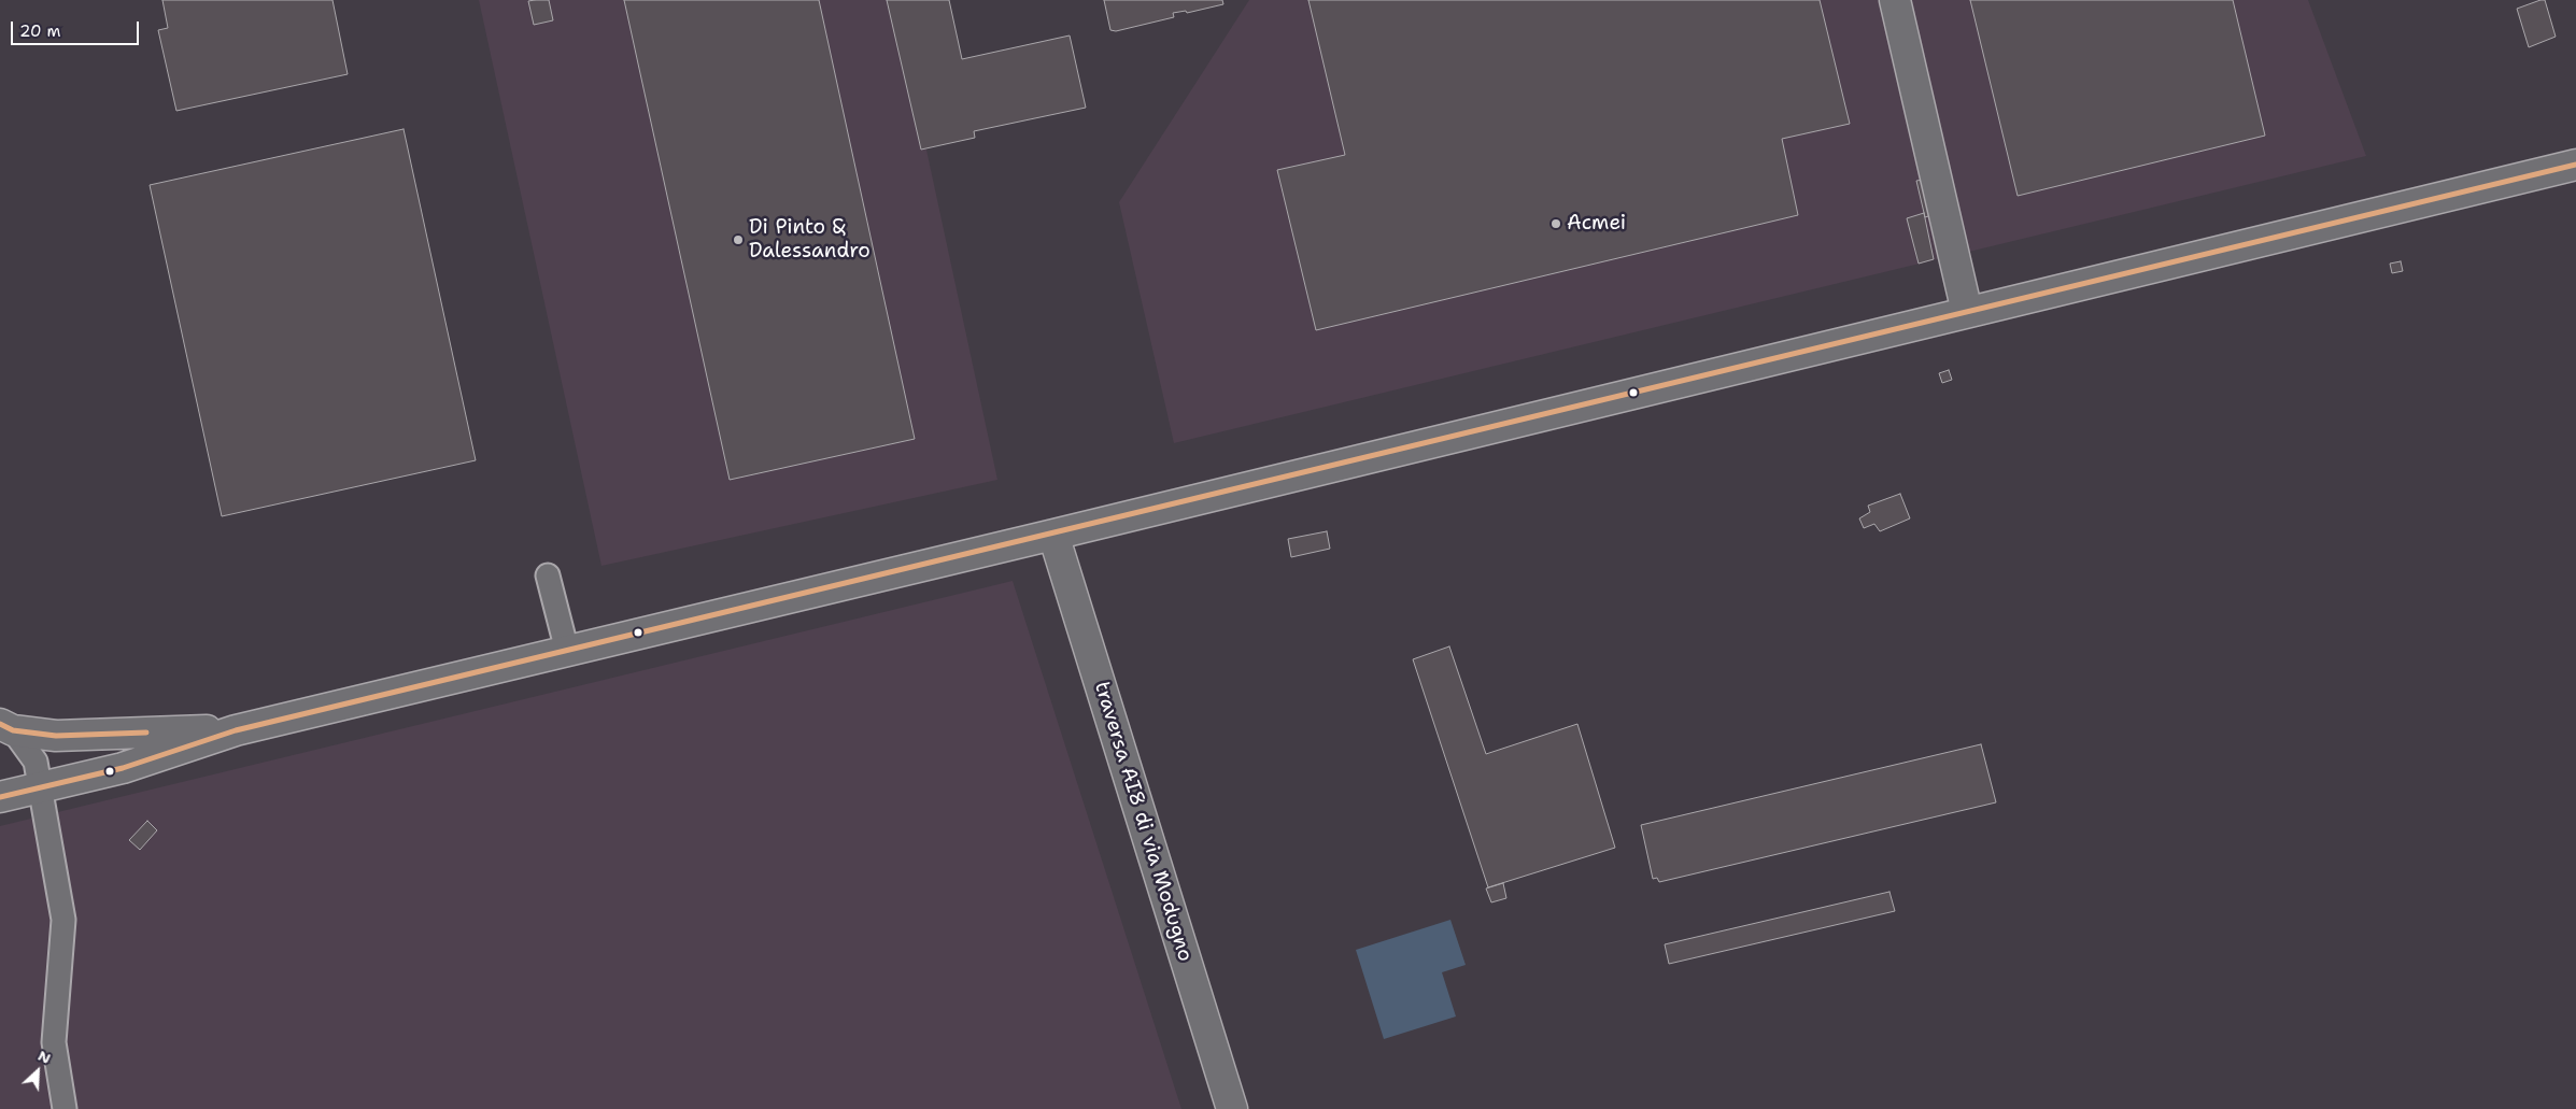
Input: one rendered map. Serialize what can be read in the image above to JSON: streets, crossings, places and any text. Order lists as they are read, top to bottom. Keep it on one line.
{"streets":{"street":["traversa AI8 di via Modugno"]},"places":["Acmei","Di Pinto & Dalessandro"],"scale_bar":"20 m","north":"top right"}
